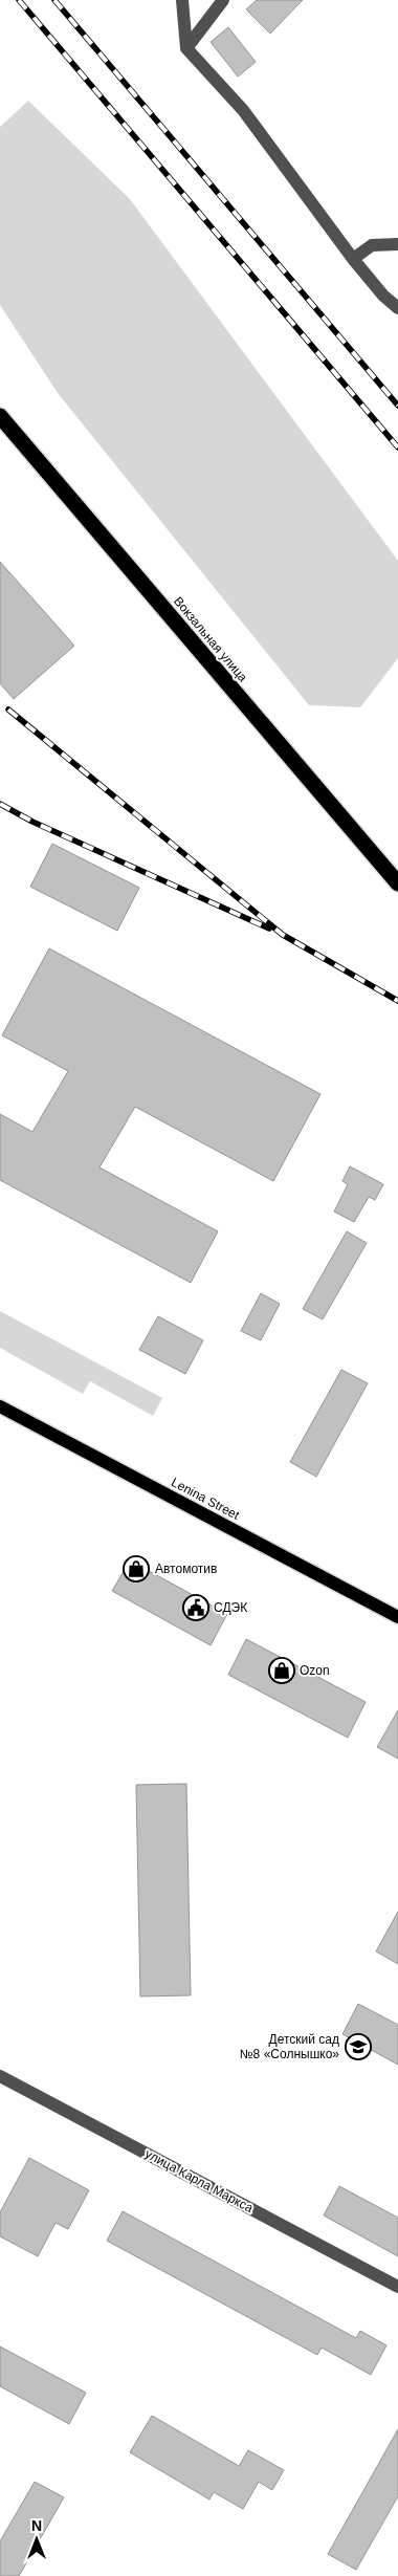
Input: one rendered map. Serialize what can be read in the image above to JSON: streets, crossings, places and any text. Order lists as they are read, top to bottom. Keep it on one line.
{"streets":{"highway":["Вокзальная улица"],"main road":["Lenina Street"],"street":["улица Карла Маркса"]},"places":{"shop":["Автомотив","Ozon"],"public building":["СДЭК"],"school or university":["Детский сад №8 «Солнышко»"]},"north":"top"}
